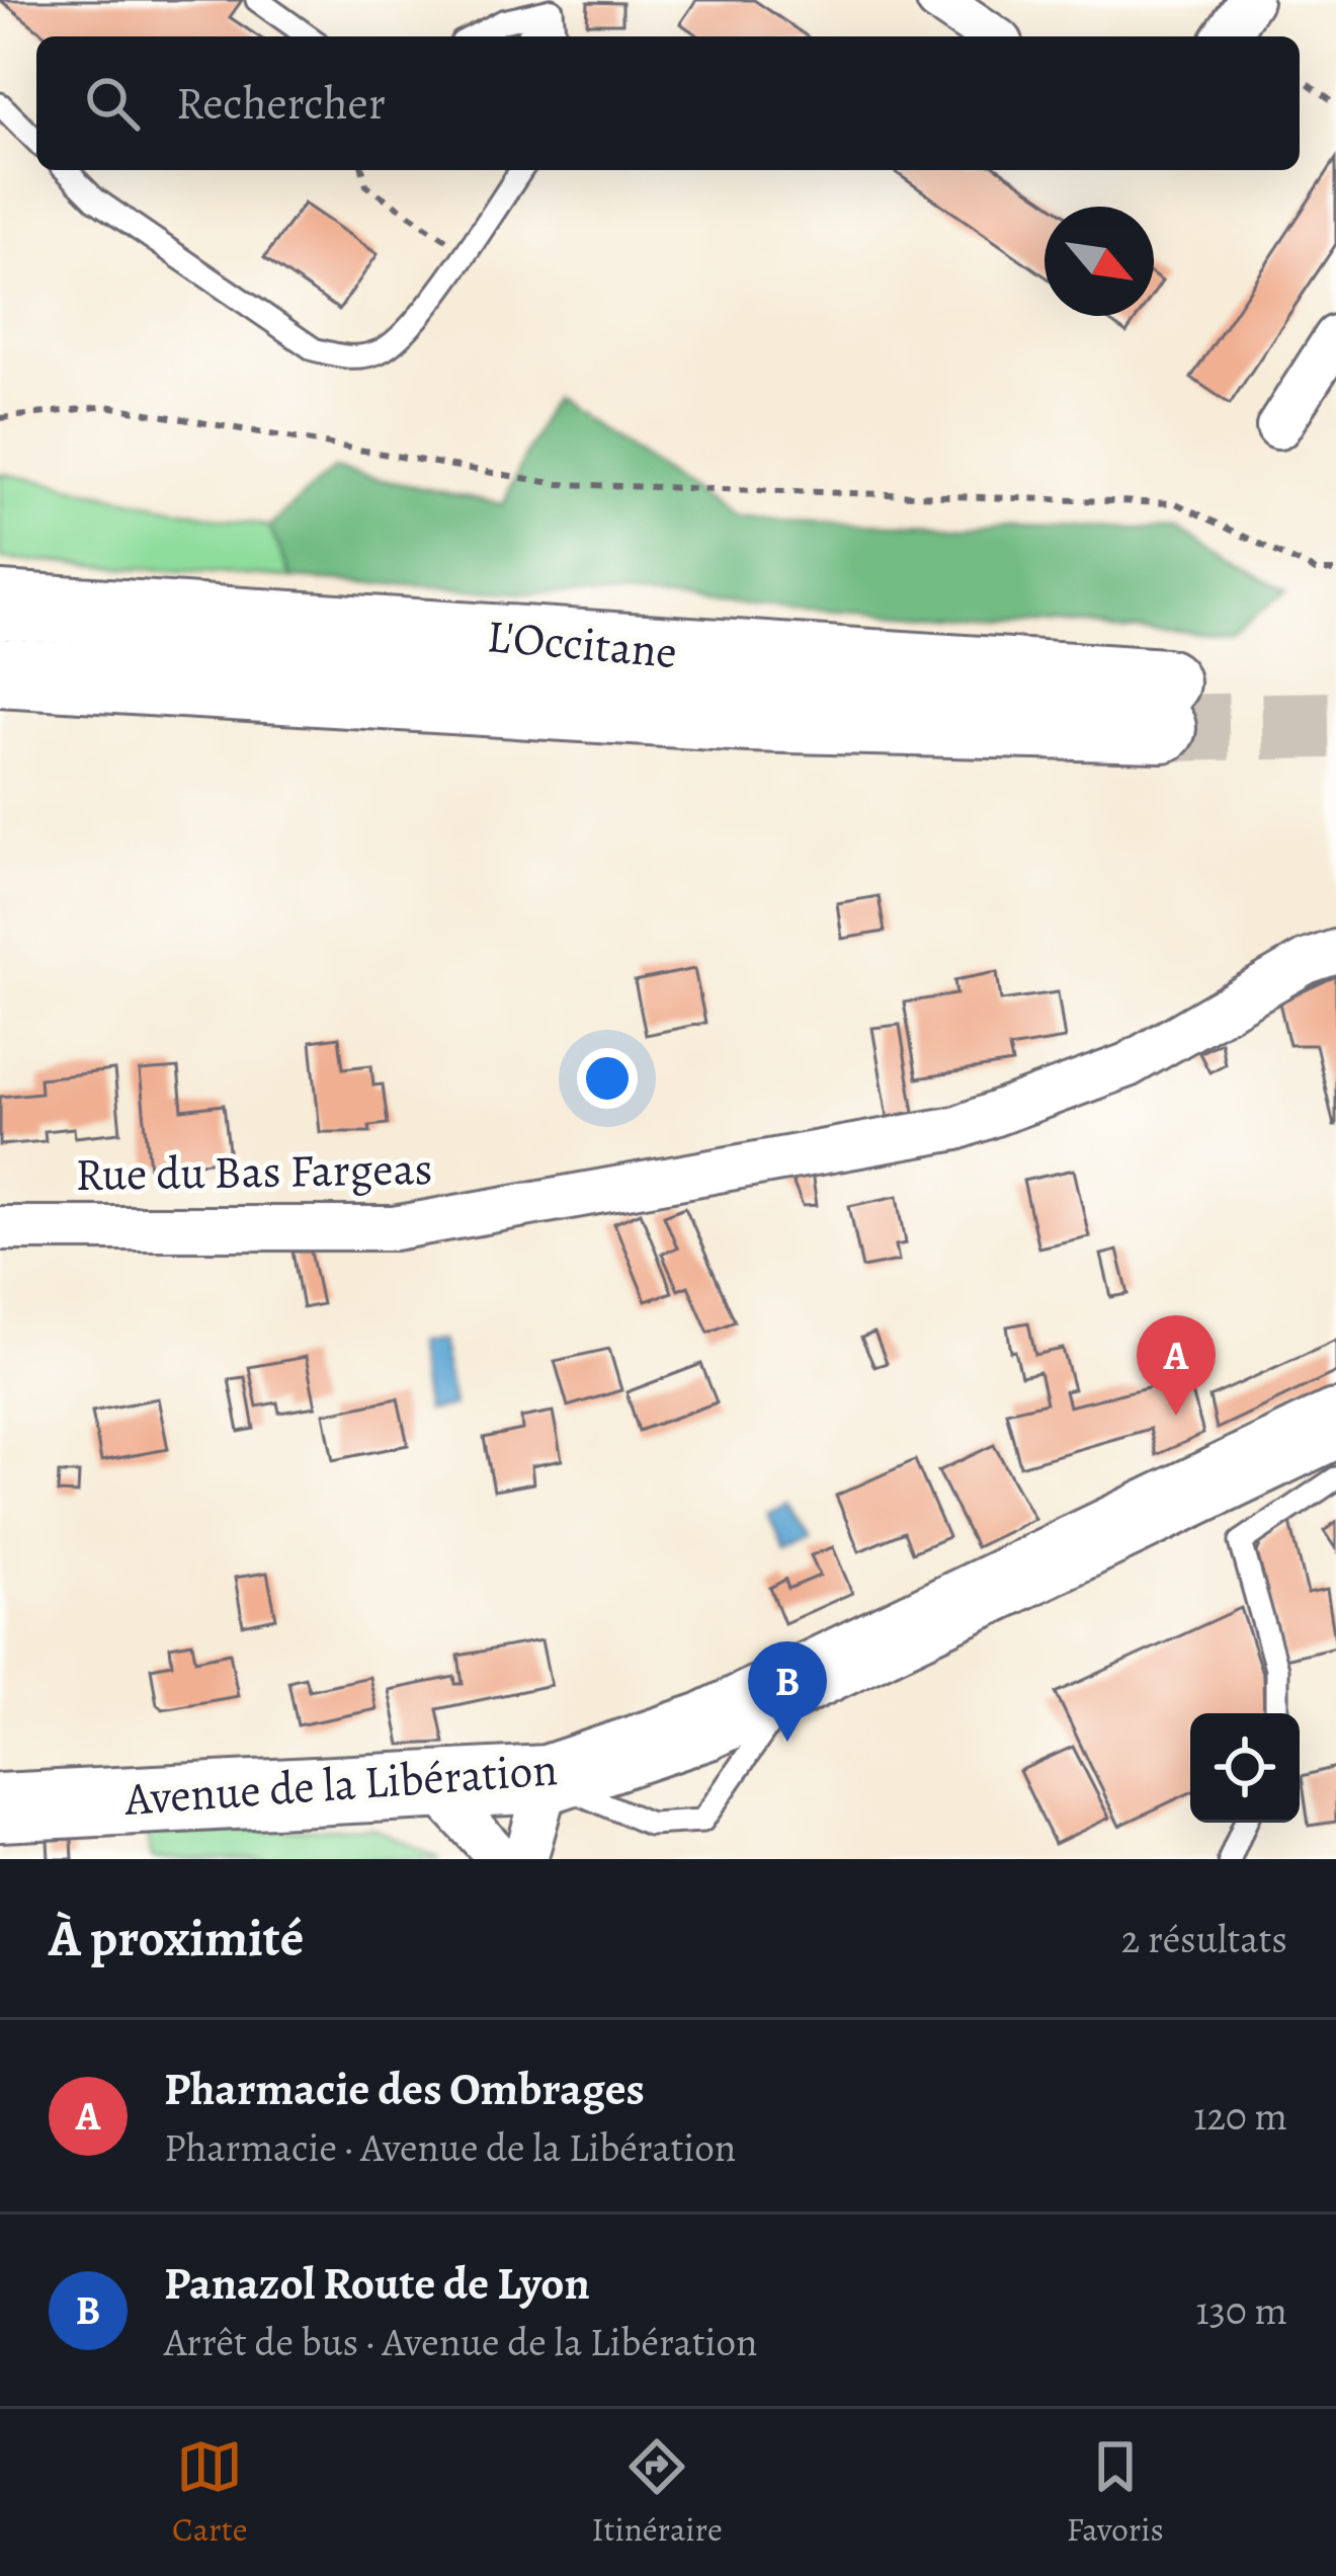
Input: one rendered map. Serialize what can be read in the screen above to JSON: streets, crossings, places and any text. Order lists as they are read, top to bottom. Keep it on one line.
{"streets":{"main road":["L'Occitane","Avenue de la Libération"],"street":["Rue du Bas Fargeas"]},"north":"bottom right","page":{"search":"Rechercher","pins":["A","B"],"heading":["À proximité","2 résultats"],"list":[{"mark":"A","name":"Pharmacie des Ombrages","note":"Pharmacie · Avenue de la Libération","value":"120 m"},{"mark":"B","name":"Panazol Route de Lyon","note":"Arrêt de bus · Avenue de la Libération","value":"130 m"}],"nav":["Carte","Itinéraire","Favoris"]}}
